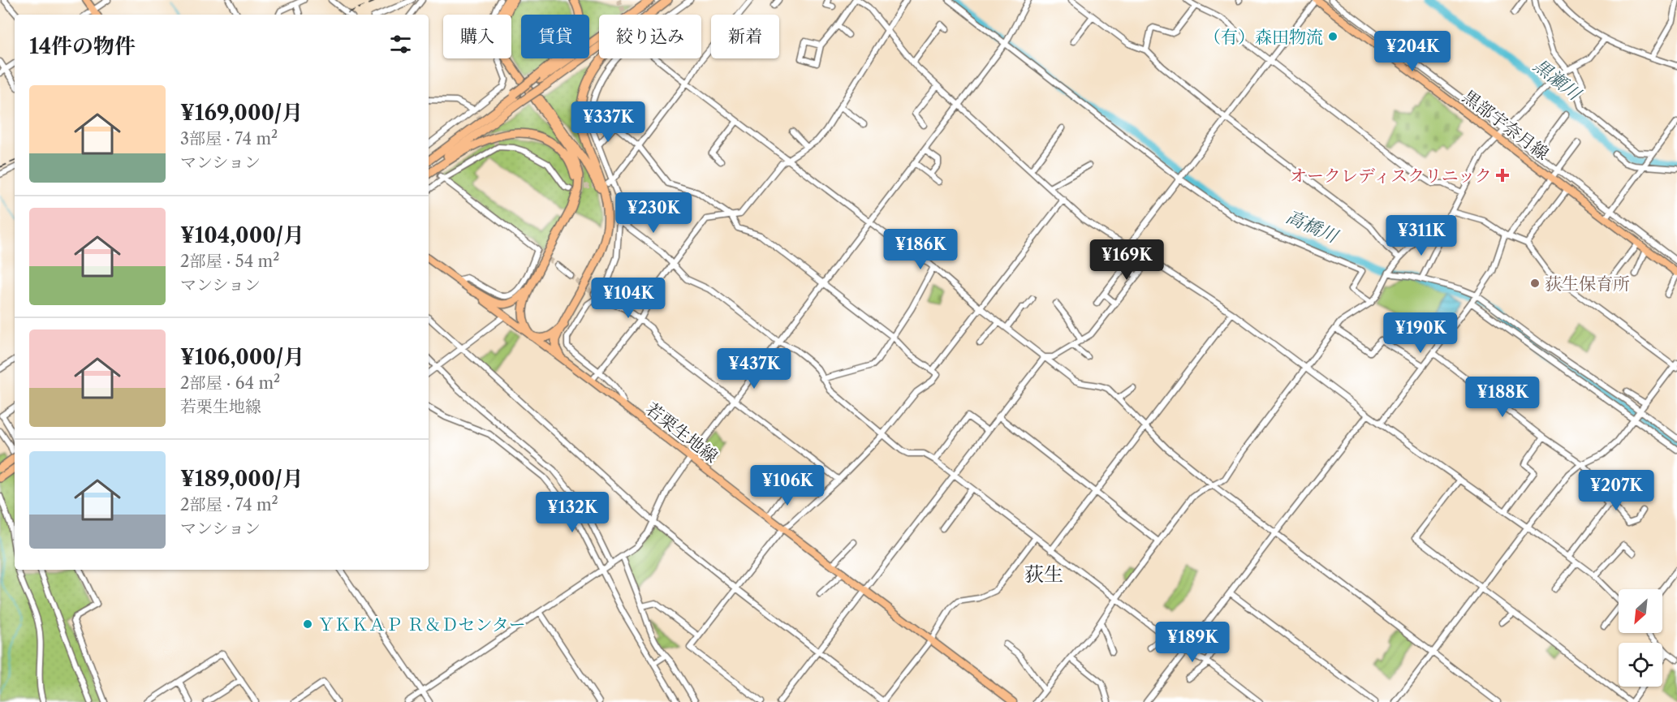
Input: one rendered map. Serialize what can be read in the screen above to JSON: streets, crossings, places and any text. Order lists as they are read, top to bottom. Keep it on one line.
{"streets":{"main road":["黒部宇奈月線","若栗生地線"]},"districts":["荻生"],"water":["黒瀬川","高橋川"],"places":{"other":["（有）森田物流","荻生保育所","ＹＫＫＡＰ Ｒ＆Ｄセンター"],"health":["オークレディスクリニック"]},"north":"bottom left","page":{"chip":["購入","賃貸","絞り込み","新着"],"heading":"14件の物件","price":["¥204K","¥337K","¥230K","¥311K","¥186K","¥169K","¥104K","¥190K","¥437K","¥188K","¥106K","¥207K","¥132K","¥189K"],"list":[{"name":"¥169,000/月","note":"3部屋 · 74 m² · マンション"},{"name":"¥104,000/月","note":"2部屋 · 54 m² · マンション"},{"name":"¥106,000/月","note":"2部屋 · 64 m² · 若栗生地線"},{"name":"¥189,000/月","note":"2部屋 · 74 m² · マンション"}]}}
